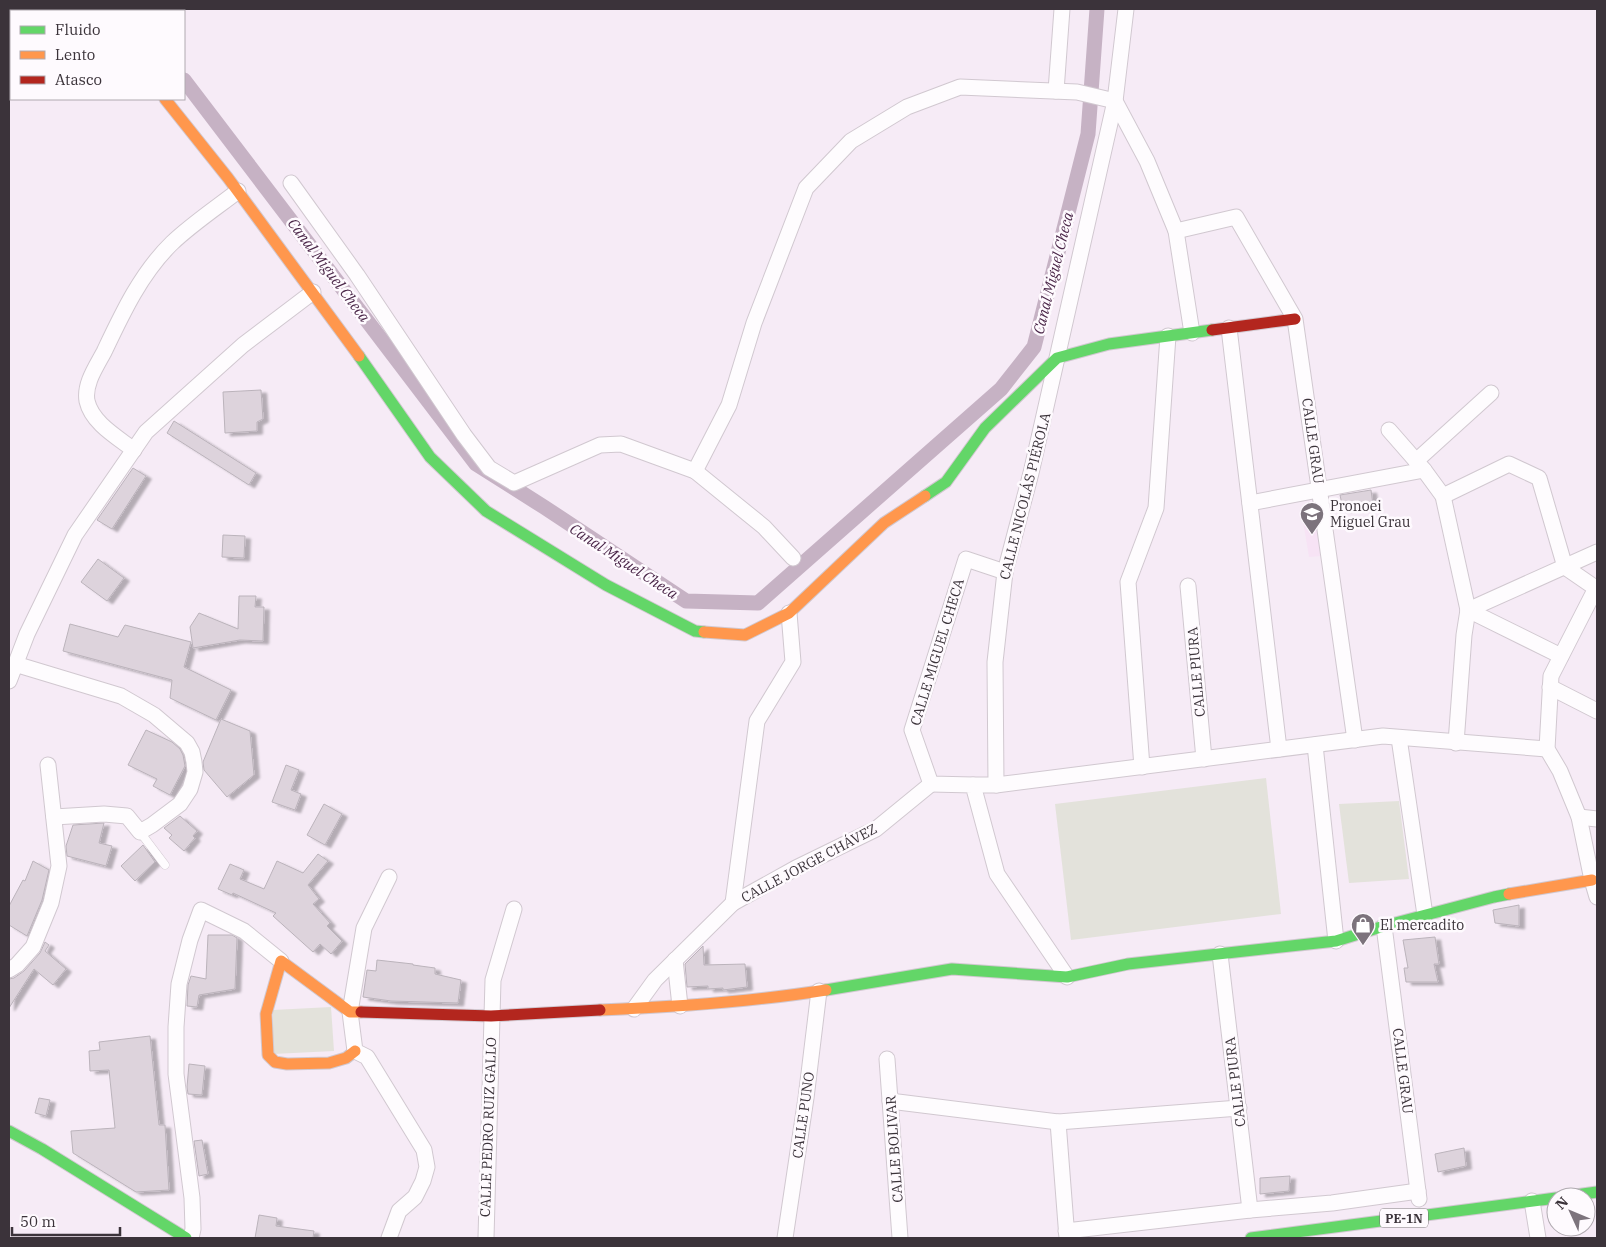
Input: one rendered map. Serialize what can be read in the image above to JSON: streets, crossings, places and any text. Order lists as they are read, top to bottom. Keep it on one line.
{"streets":{"main road":["PE-1N"],"street":["CALLE GRAU","CALLE NICOLÁS PIÉROLA","CALLE MIGUEL CHECA","CALLE PIURA","CALLE JORGE CHÁVEZ","CALLE PUNO","CALLE PEDRO RUIZ GALLO","CALLE BOLIVAR"]},"crossings":[["CALLE GRAU","PE-1N"],["CALLE NICOLÁS PIÉROLA","CALLE MIGUEL CHECA"],["CALLE MIGUEL CHECA","CALLE JORGE CHÁVEZ"]],"water":["Canal Miguel Checa"],"places":{"school or university":["Pronoei Miguel Grau"],"shop":["El mercadito"]},"legend":["Fluido","Lento","Atasco"],"scale_bar":"50 m","north":"top left"}
